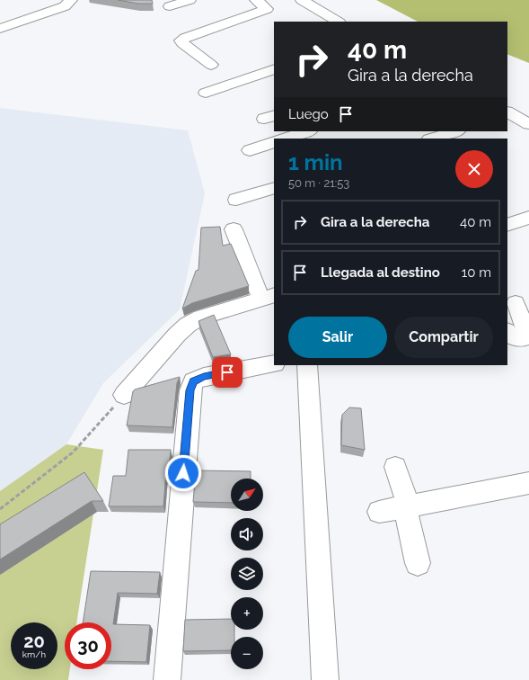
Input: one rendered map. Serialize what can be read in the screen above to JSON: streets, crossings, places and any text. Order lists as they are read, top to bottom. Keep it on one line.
{"north":"top right","page":{"turn":["40 m","Gira a la derecha"],"then":"Luego","heading":["1 min","50 m · 21:53"],"list":[{"name":"Gira a la derecha","value":"40 m"},{"name":"Llegada al destino","value":"10 m"}],"buttons":["Salir","Compartir"],"map_buttons":["+","−"],"speed":"20 km/h","limit":"30"}}
